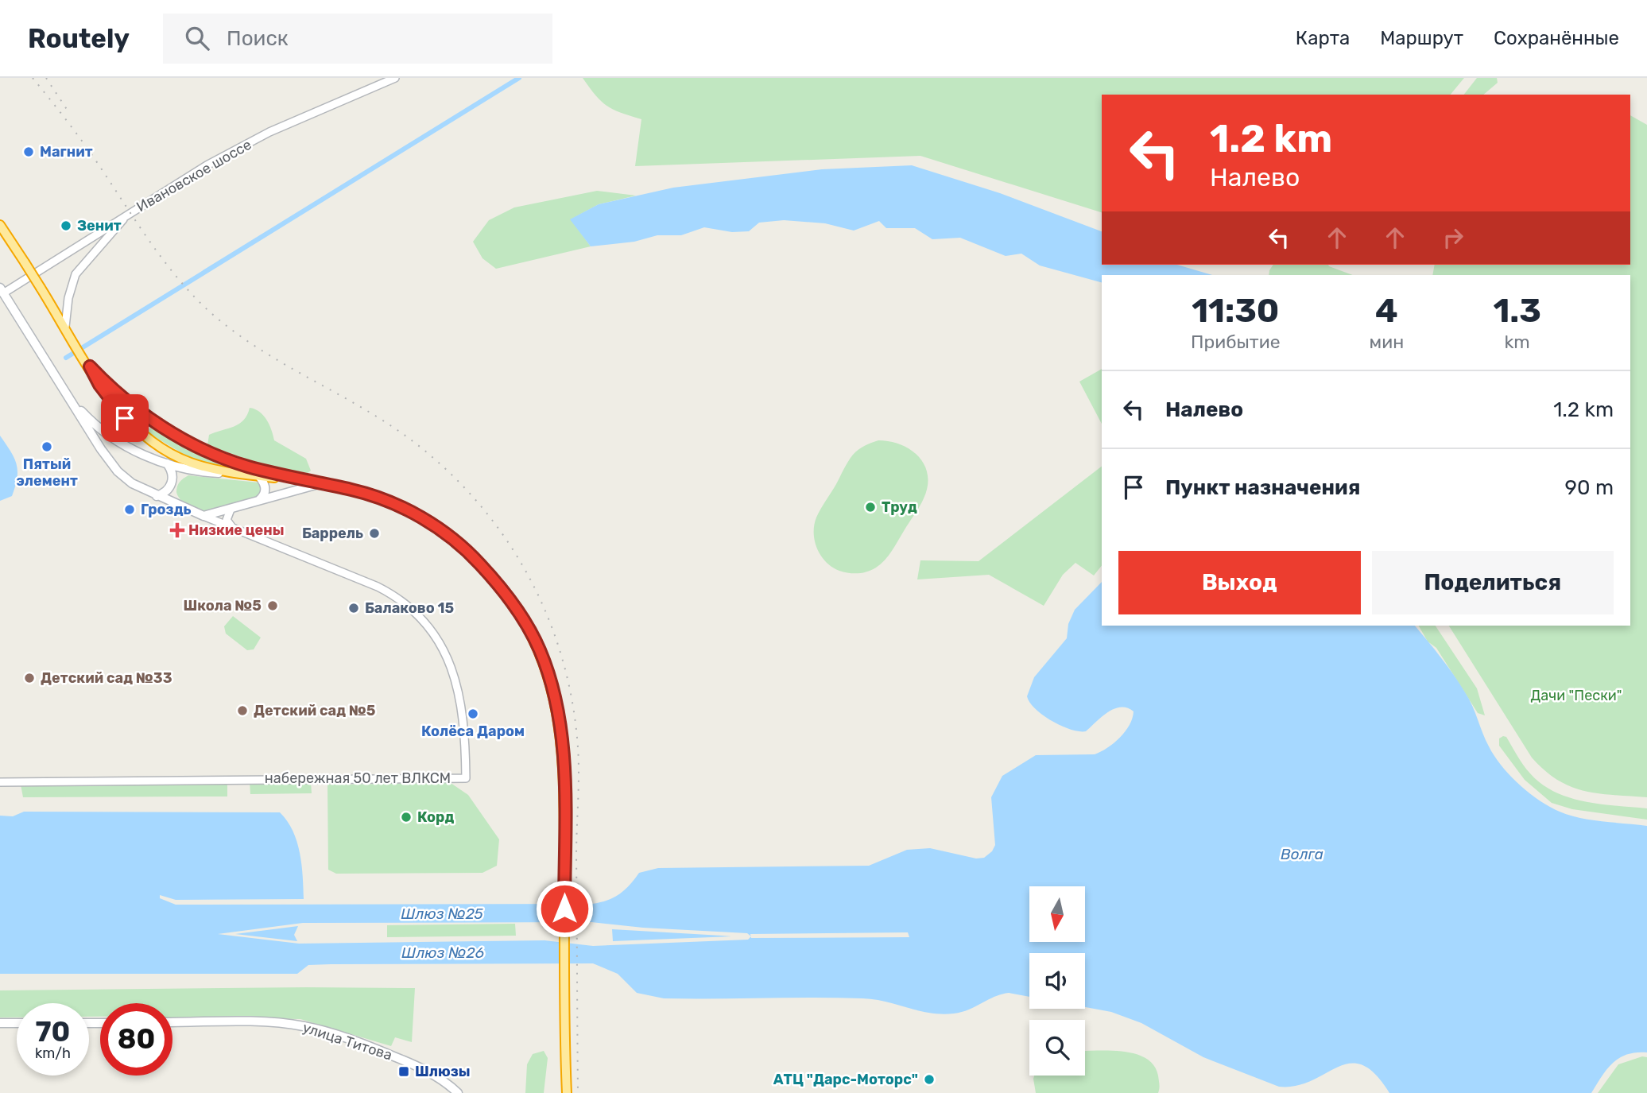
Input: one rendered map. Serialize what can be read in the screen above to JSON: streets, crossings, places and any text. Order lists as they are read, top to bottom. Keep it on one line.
{"streets":{"main road":["улица Титова"],"street":["Ивановское шоссе","набережная 50 лет ВЛКСМ"]},"water":["Волга","Шлюз №25","Шлюз №26"],"parks":["Дачи \"Пески\""],"places":{"other":["Магнит","Зенит","Пятый элемент","Труд","Гроздь","Баррель","Школа №5","Балаково 15","Детский сад №33","Детский сад №5","Колёса Даром","Корд","АТЦ \"Дарс-Моторс\""],"health":["Низкие цены"],"transit":["Шлюзы"]},"north":"bottom","page":{"header":"Routely","search":"Поиск","nav":["Карта","Маршрут","Сохранённые"],"turn":["1.2 km","Налево"],"eta":["11:30","Прибытие","4","мин","1.3","km"],"list":[{"name":"Налево","value":"1.2 km"},{"name":"Пункт назначения","value":"90 m"}],"buttons":["Выход","Поделиться"],"speed":"70 km/h","limit":"80"}}
